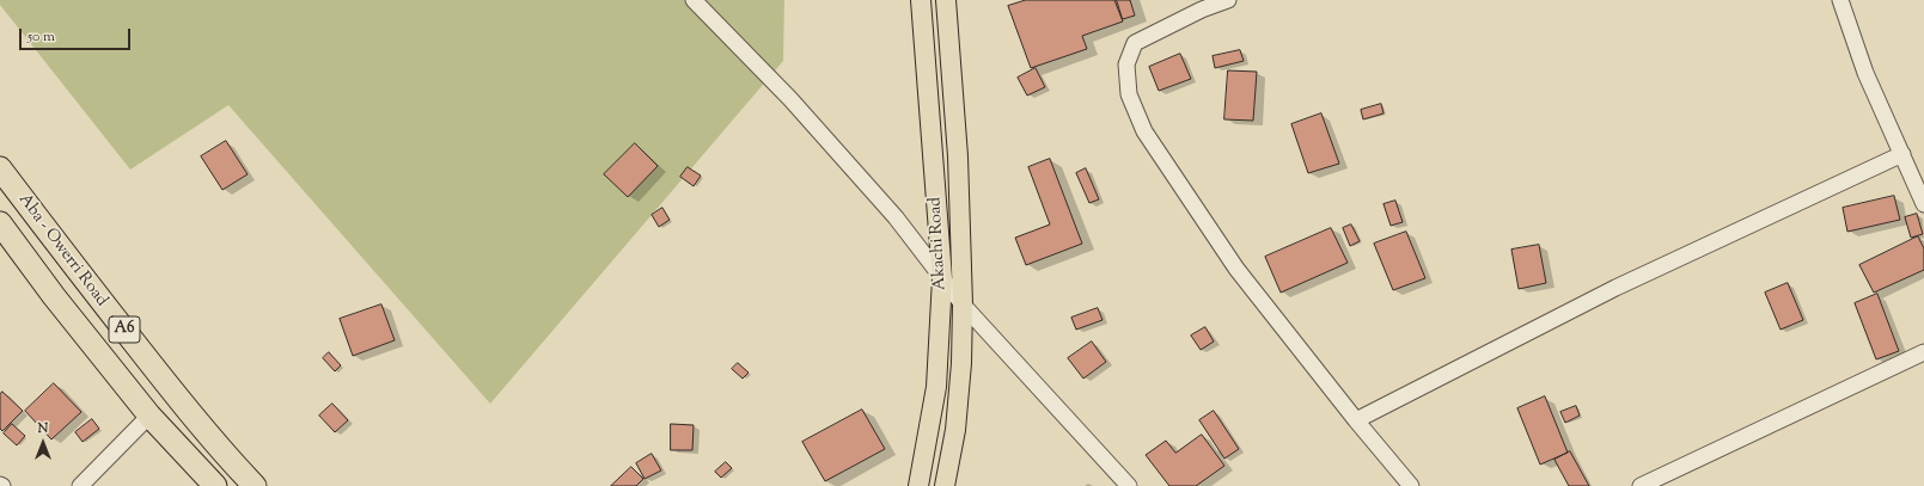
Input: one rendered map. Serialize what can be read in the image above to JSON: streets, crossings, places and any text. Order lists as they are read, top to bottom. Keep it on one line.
{"streets":{"highway":["Aba - Owerri Road","A6"],"main road":["Akachi Road"]},"scale_bar":"50 m","north":"top"}
